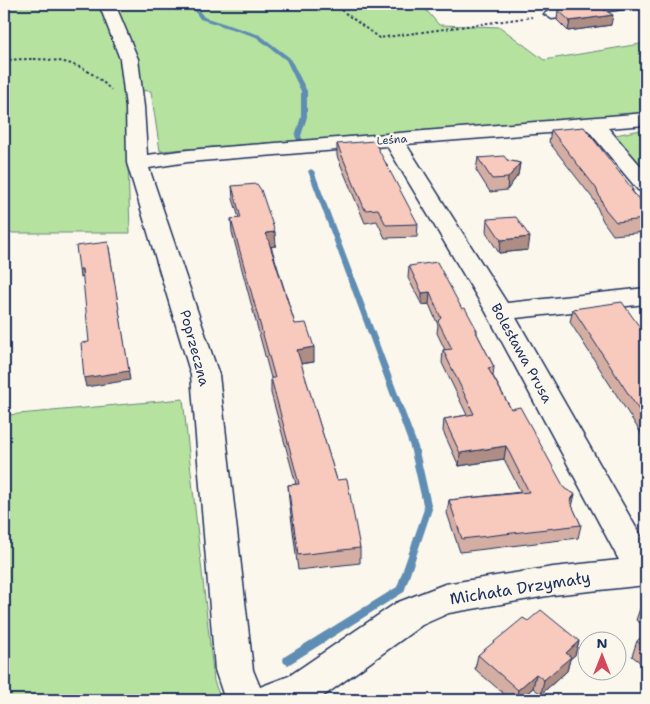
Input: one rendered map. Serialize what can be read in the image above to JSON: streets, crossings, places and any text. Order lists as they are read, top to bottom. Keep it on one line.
{"streets":{"street":["Leśna","Poprzeczna","Bolesława Prusa","Michała Drzymały"]},"crossings":[["Leśna","Poprzeczna"],["Leśna","Bolesława Prusa"],["Bolesława Prusa","Michała Drzymały"]],"north":"top"}
